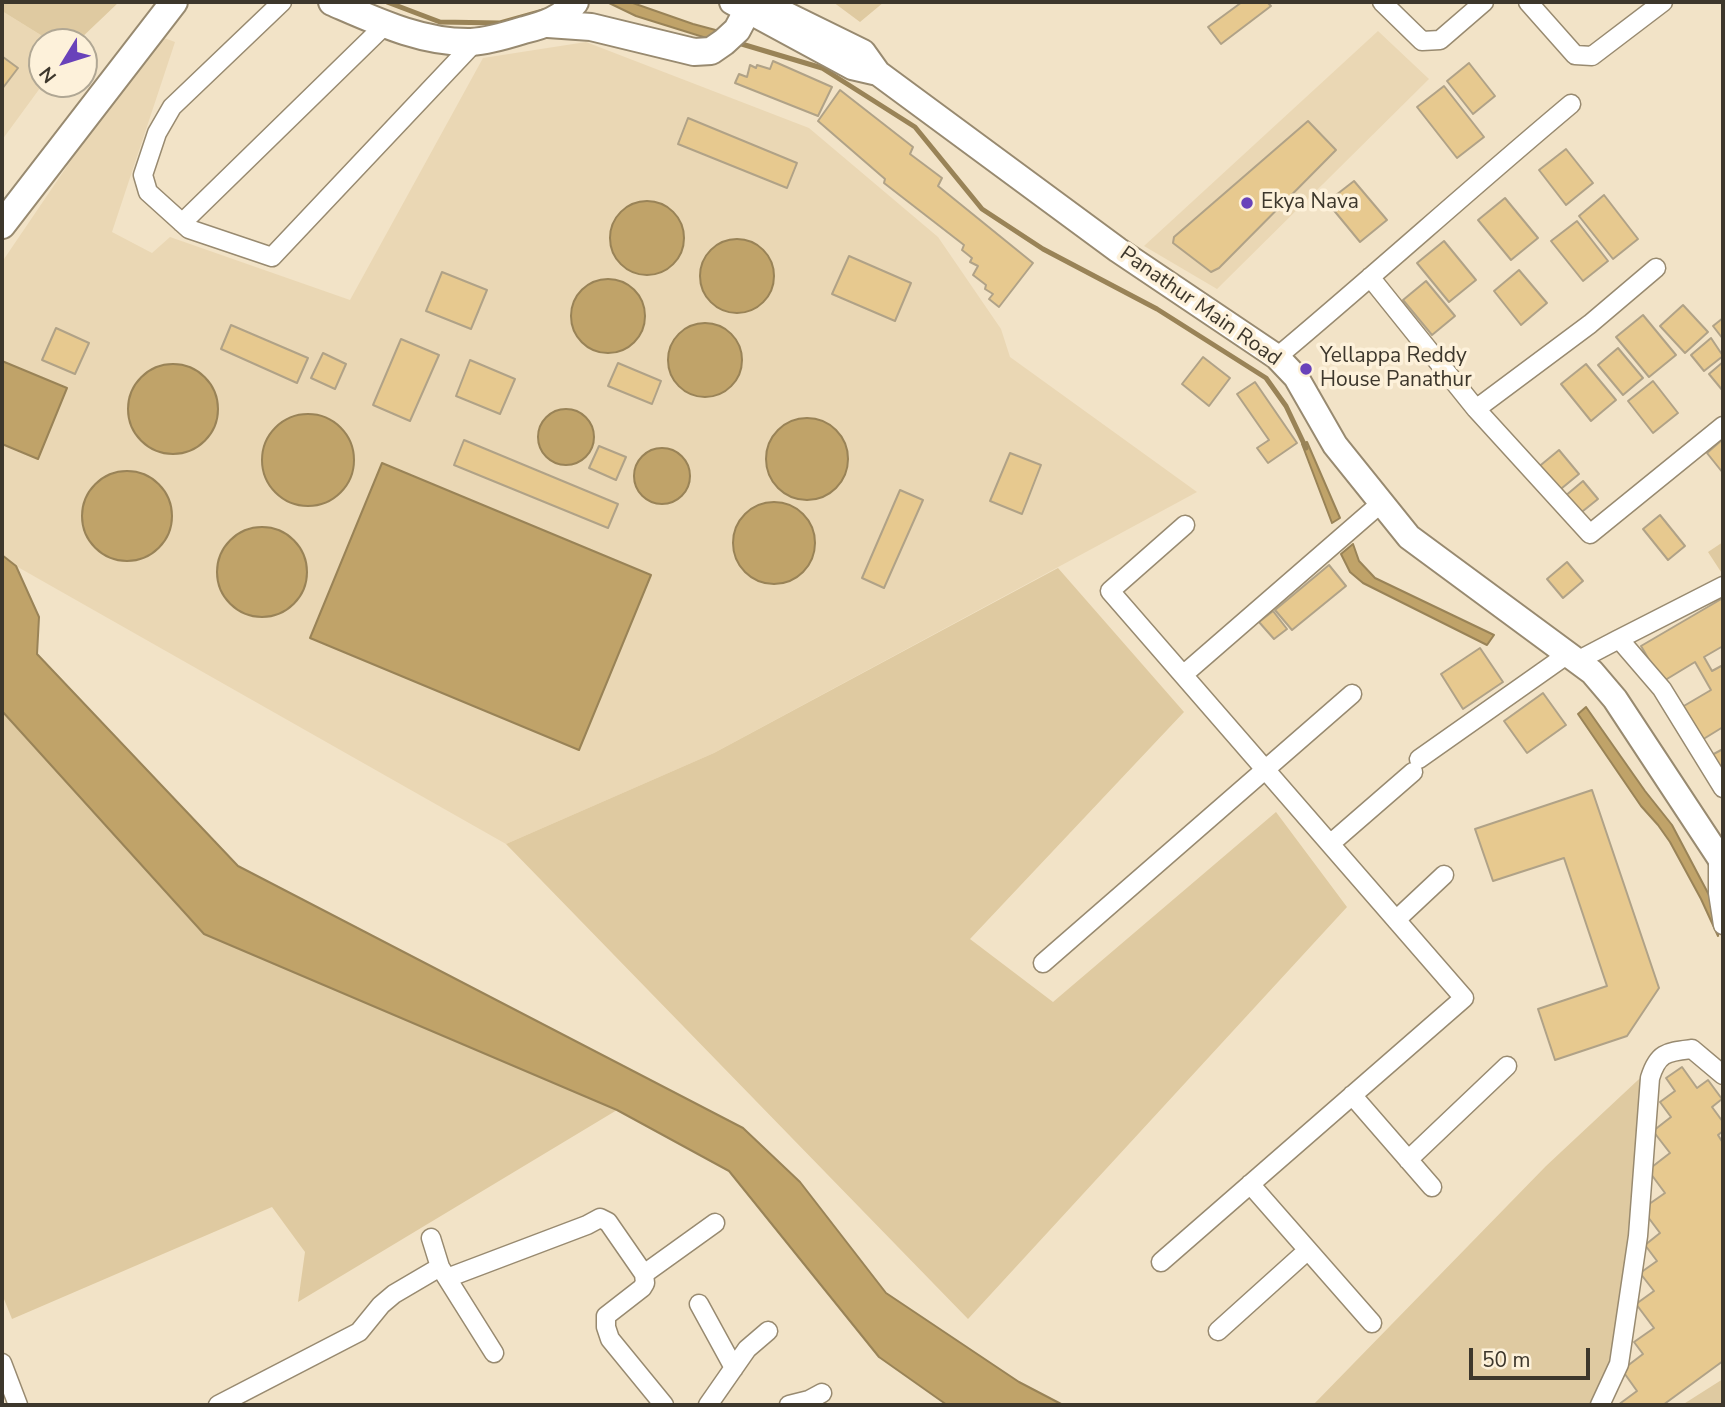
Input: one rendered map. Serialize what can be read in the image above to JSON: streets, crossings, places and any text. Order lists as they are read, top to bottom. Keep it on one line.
{"streets":{"street":["Panathur Main Road"]},"places":["Ekya Nava","Yellappa Reddy House Panathur"],"scale_bar":"50 m","north":"bottom left"}
